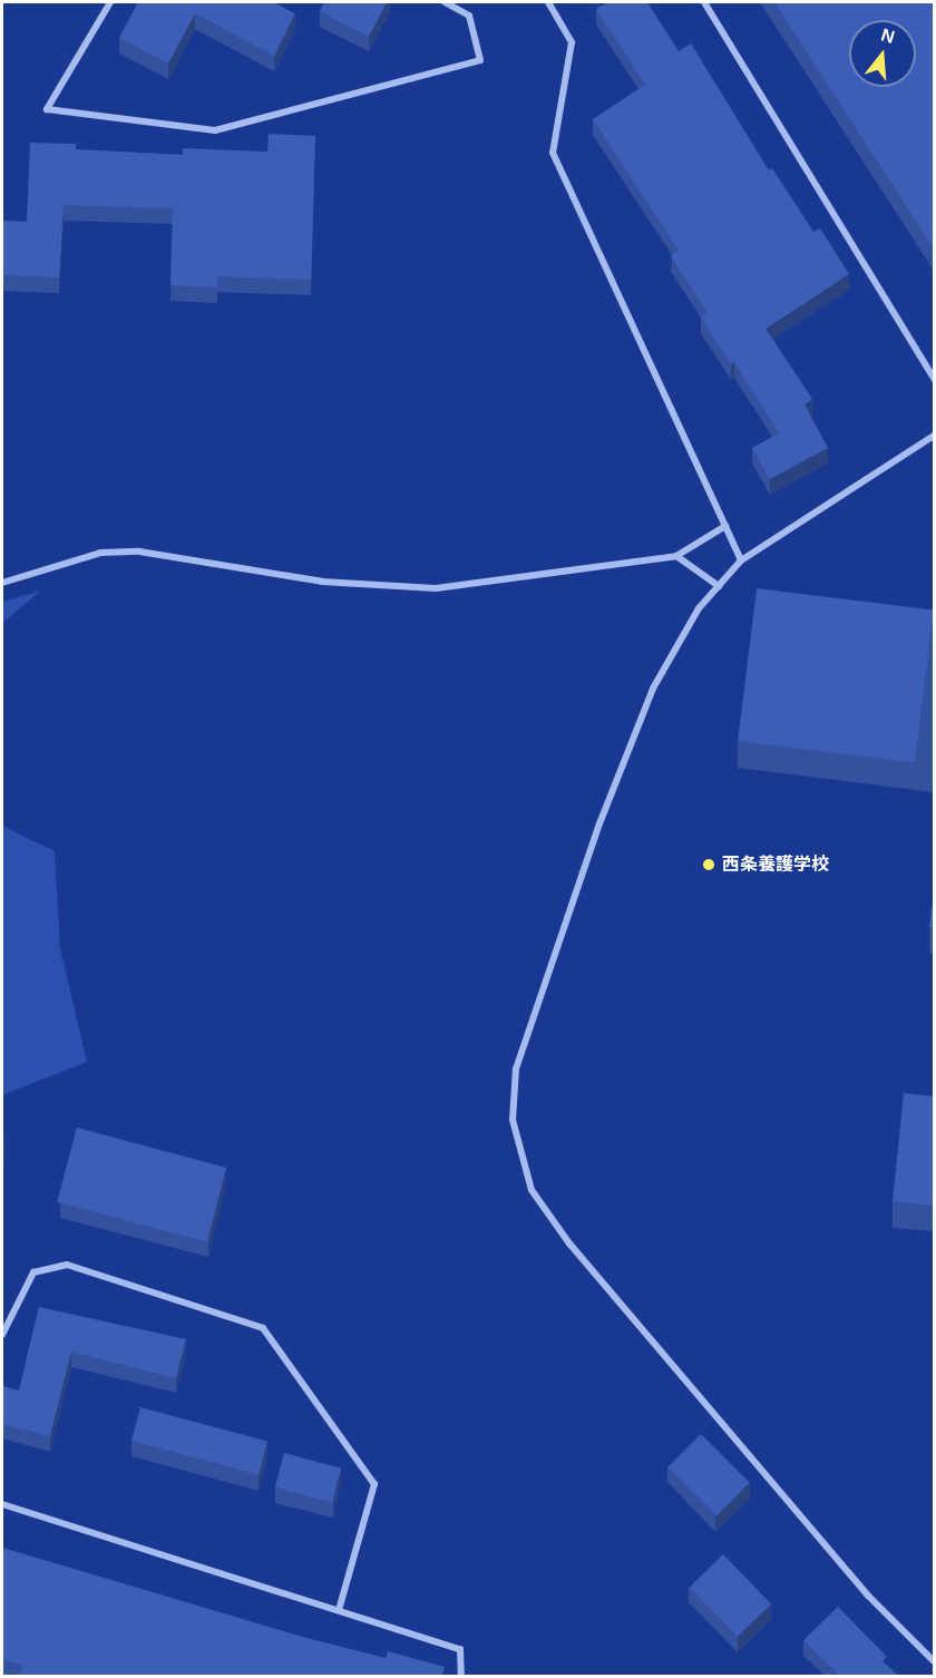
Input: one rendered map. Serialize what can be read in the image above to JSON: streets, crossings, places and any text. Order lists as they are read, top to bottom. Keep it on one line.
{"places":["西条養護学校"],"north":"top"}
